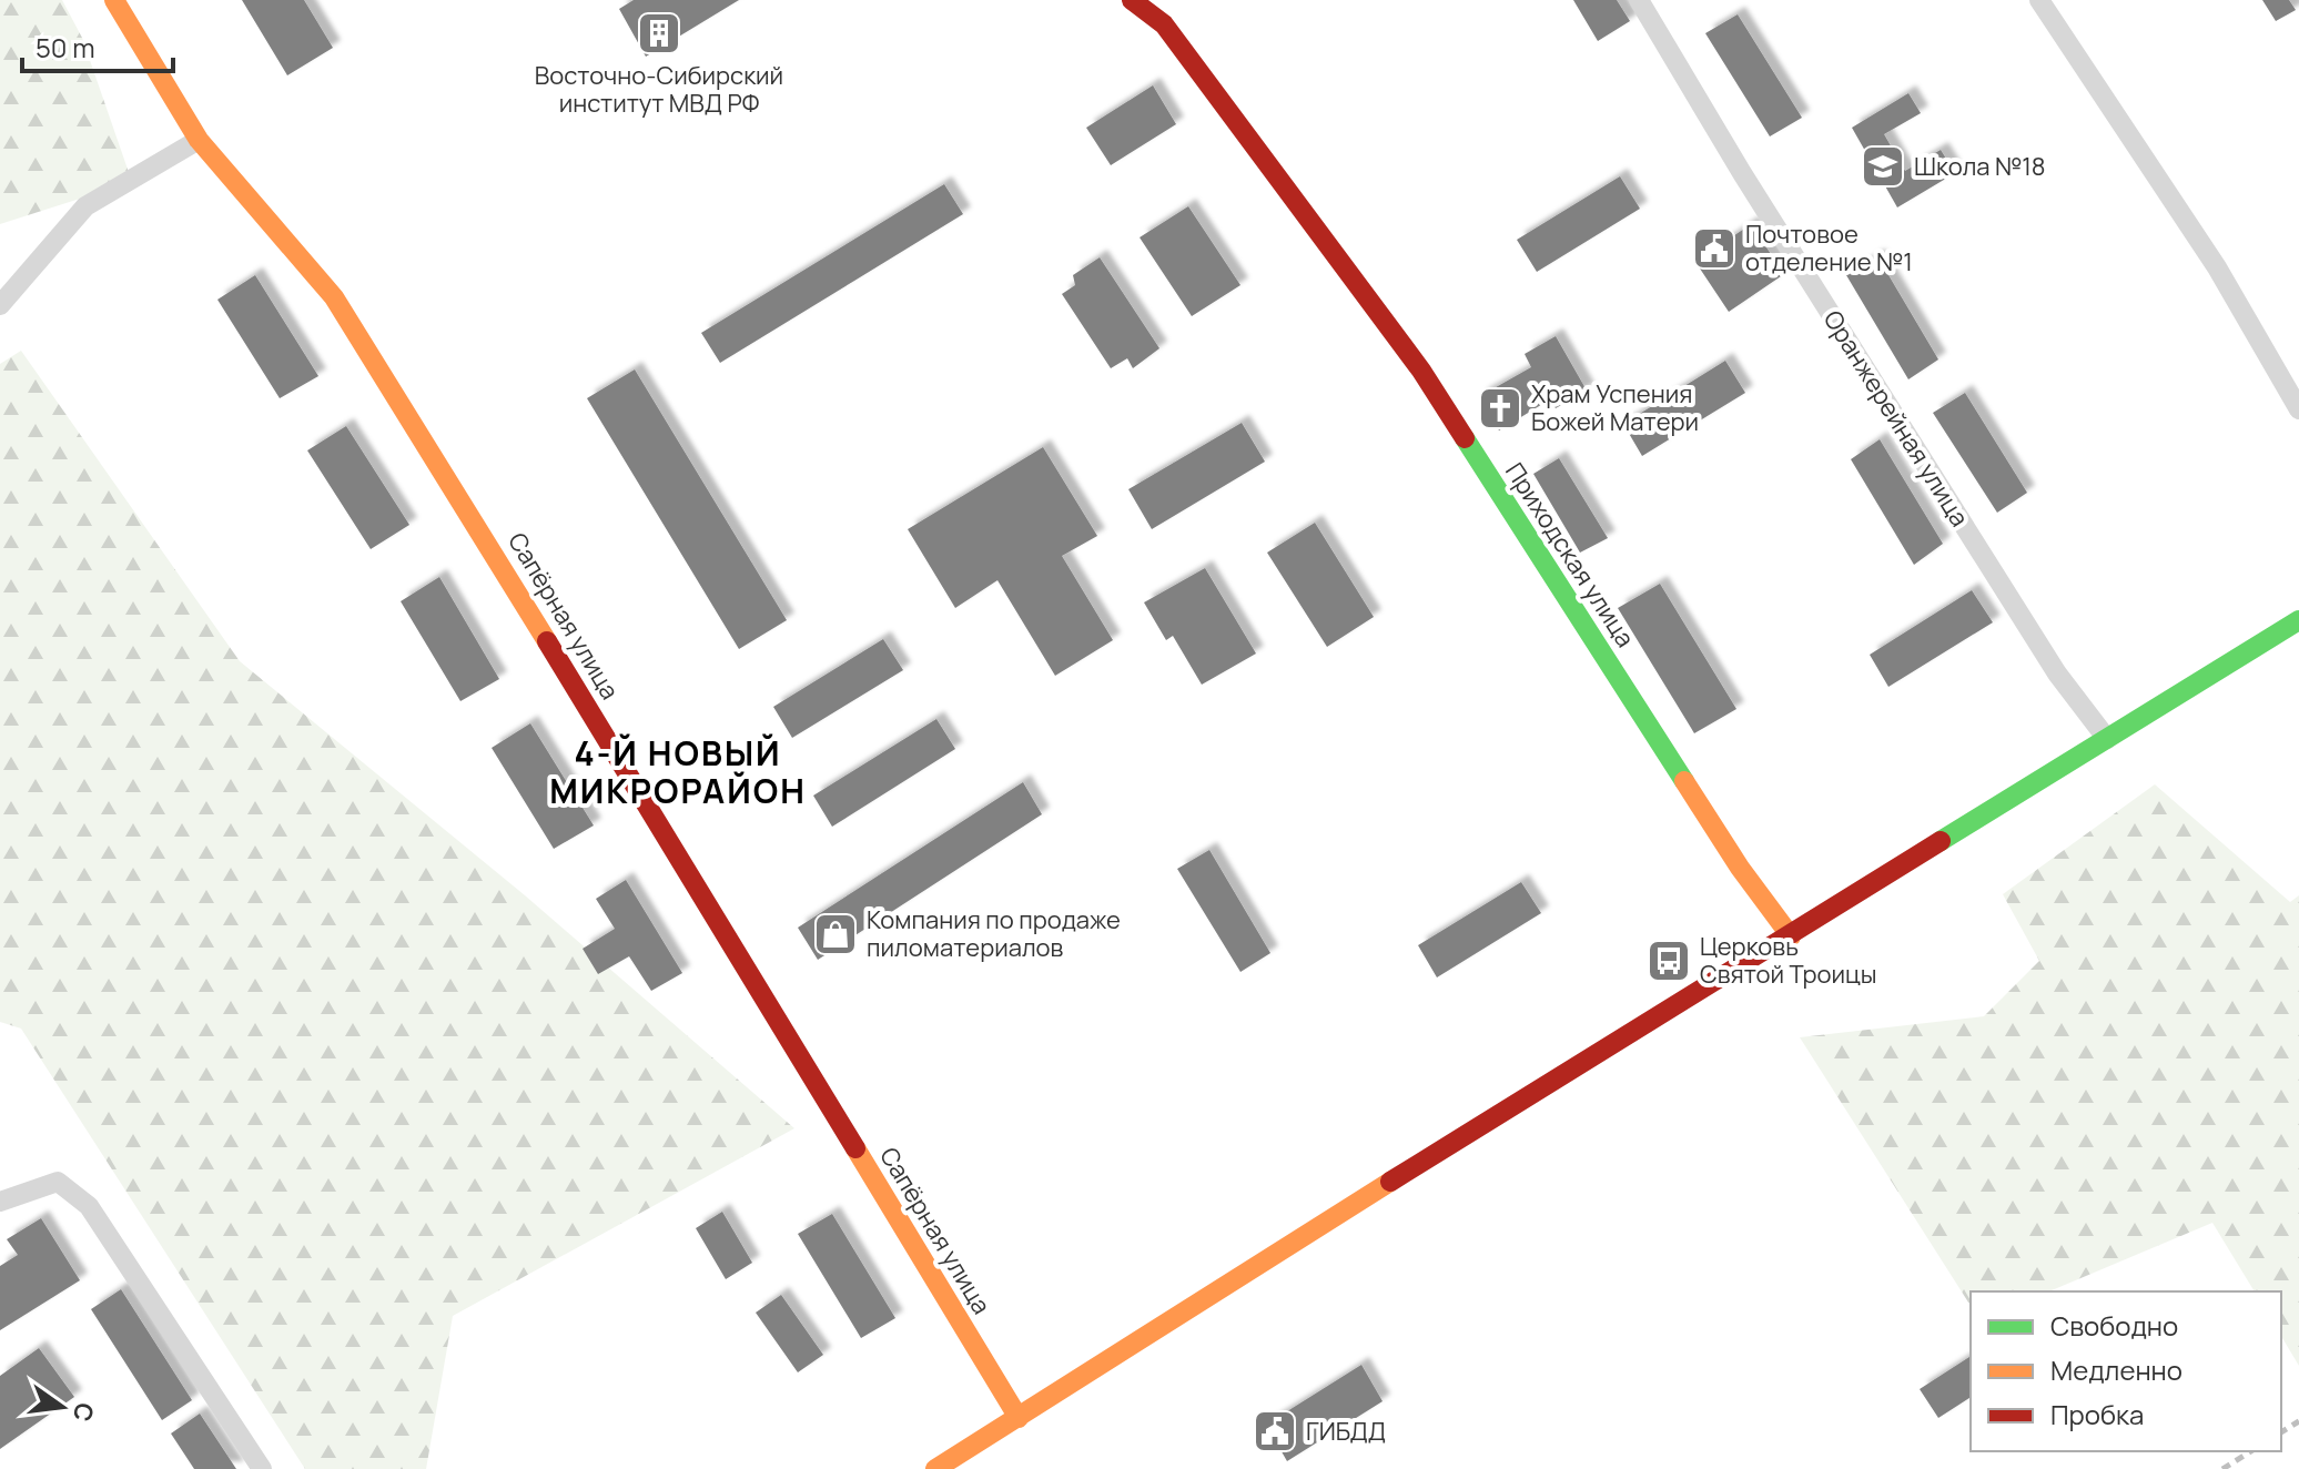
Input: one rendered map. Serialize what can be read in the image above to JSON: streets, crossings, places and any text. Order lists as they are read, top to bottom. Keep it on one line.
{"streets":{"street":["Оранжерейная улица","Приходская улица","Сапёрная улица"]},"districts":["4-Й НОВЫЙ МИКРОРАЙОН"],"places":{"building":["Восточно-Сибирский институт МВД РФ"],"school or university":["Школа №18"],"public building":["Почтовое отделение №1","ГИБДД"],"church":["Храм Успения Божей Матери"],"shop":["Компания по продаже пиломатериалов"],"bus stop":["Церковь Святой Троицы"]},"legend":["Свободно","Медленно","Пробка"],"scale_bar":"50 m","north":"right"}
